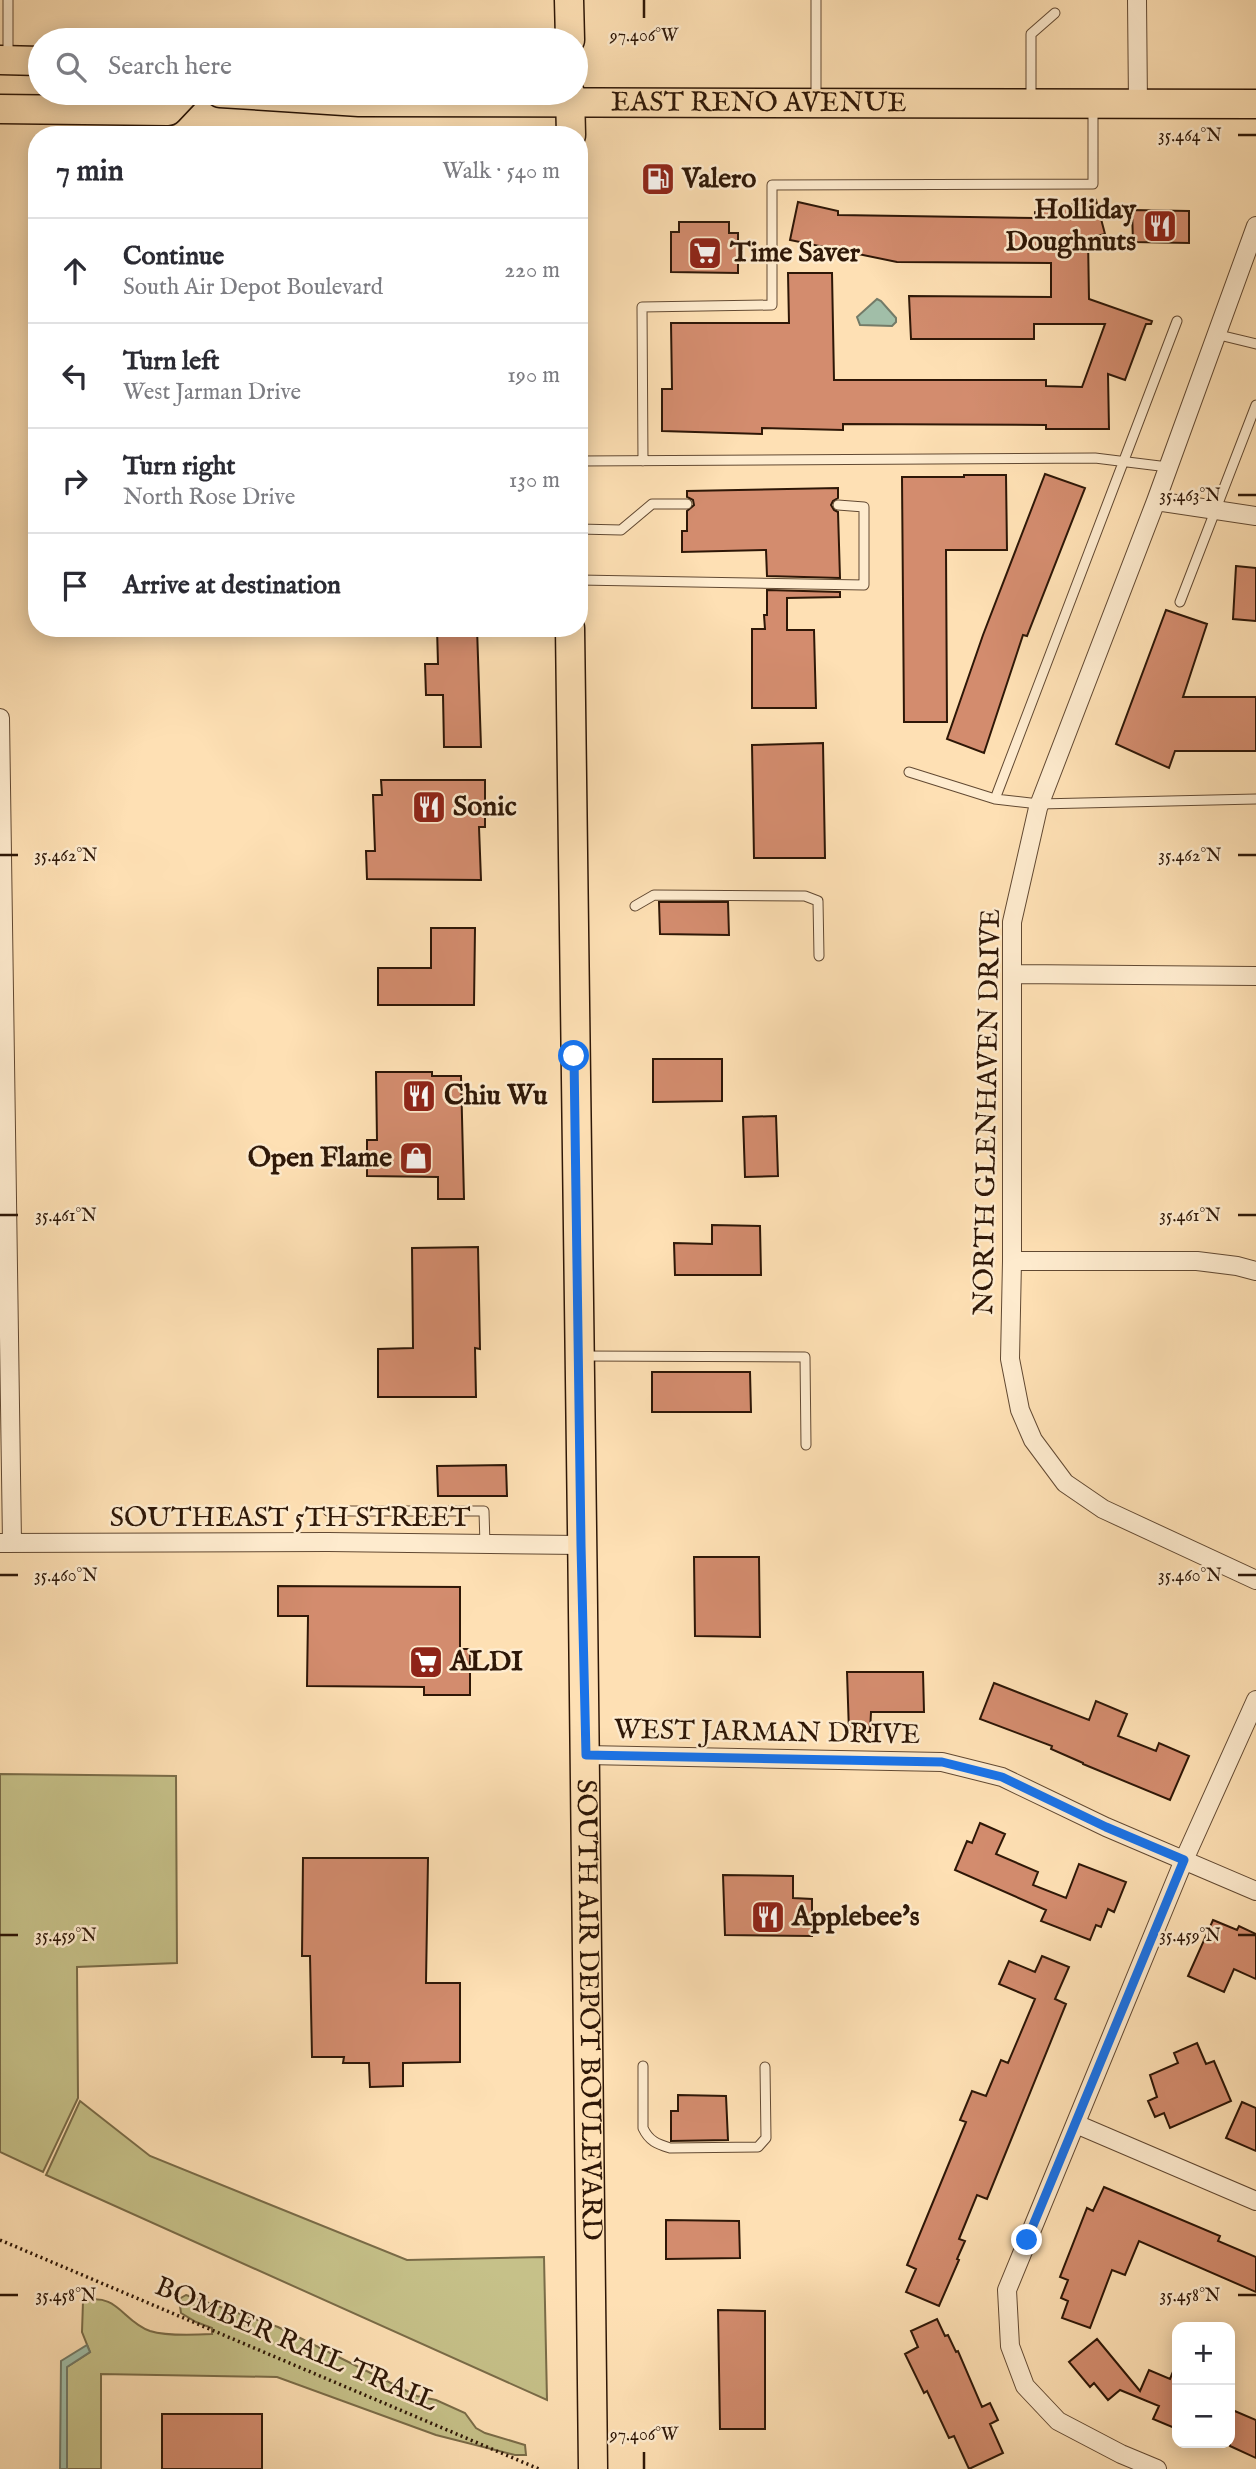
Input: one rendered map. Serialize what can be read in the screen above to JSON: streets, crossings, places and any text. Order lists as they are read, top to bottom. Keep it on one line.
{"streets":{"main road":["EAST RENO AVENUE","SOUTH AIR DEPOT BOULEVARD"],"street":["NORTH GLENHAVEN DRIVE","SOUTHEAST 5TH STREET","WEST JARMAN DRIVE"],"path":["BOMBER RAIL TRAIL"]},"crossings":[["SOUTHEAST 5TH STREET","SOUTH AIR DEPOT BOULEVARD"],["WEST JARMAN DRIVE","SOUTH AIR DEPOT BOULEVARD"]],"places":{"fuel station":["Valero"],"restaurant":["Holliday Doughnuts","Sonic","Chiu Wu","Applebee's"],"supermarket":["Time Saver","ALDI"],"shop":["Open Flame"]},"page":{"search":"Search here","heading":["7 min","Walk · 540 m"],"list":[["Continue","South Air Depot Boulevard","220 m"],["Turn left","West Jarman Drive","190 m"],["Turn right","North Rose Drive","130 m"],"Arrive at destination"],"map_buttons":["+","−"]},"coordinates":["97.406°W","35.464°N","35.463°N","35.462°N","35.461°N","35.460°N","35.459°N","35.458°N"]}
